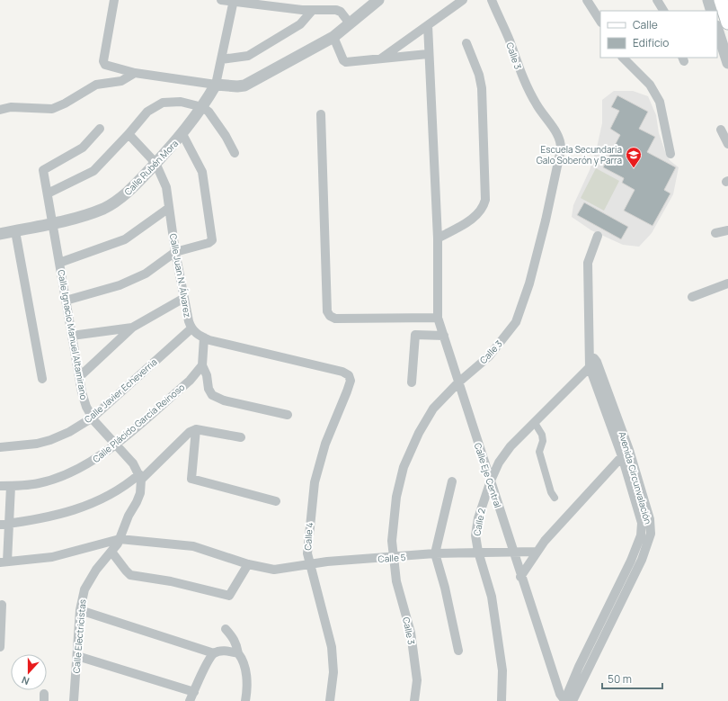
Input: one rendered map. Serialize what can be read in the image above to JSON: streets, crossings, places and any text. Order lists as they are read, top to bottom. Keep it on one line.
{"streets":{"street":["Calle 3","Calle Rubén Mora","Calle Juan N. Álvarez","Calle Ignacio Manuel Altamirano","Calle Javier Echeverria","Calle Plácido García Reinoso","Calle Eje Central","Avenida Circunvalación","Calle 2","Calle 4","Calle 5","Calle Electricistas"]},"crossings":[["Calle 3","Calle Eje Central"],["Calle 3","Calle 5"],["Calle Rubén Mora","Calle Juan N. Álvarez"],["Calle Rubén Mora","Calle Ignacio Manuel Altamirano"],["Calle Juan N. Álvarez","Calle Javier Echeverria"],["Calle Juan N. Álvarez","Calle 4"],["Calle Ignacio Manuel Altamirano","Calle Javier Echeverria"],["Calle Ignacio Manuel Altamirano","Calle Plácido García Reinoso"],["Calle Ignacio Manuel Altamirano","Calle Electricistas"],["Calle Eje Central","Avenida Circunvalación"],["Calle Eje Central","Calle 2"],["Calle Eje Central","Calle 5"],["Avenida Circunvalación","Calle 2"],["Calle 2","Calle 5"],["Calle 4","Calle 5"],["Calle 5","Calle Electricistas"]],"places":{"school or university":["Escuela Secundaria Galo Soberón y Parra"]},"legend":["Calle","Edificio"],"scale_bar":"50 m","north":"bottom"}
